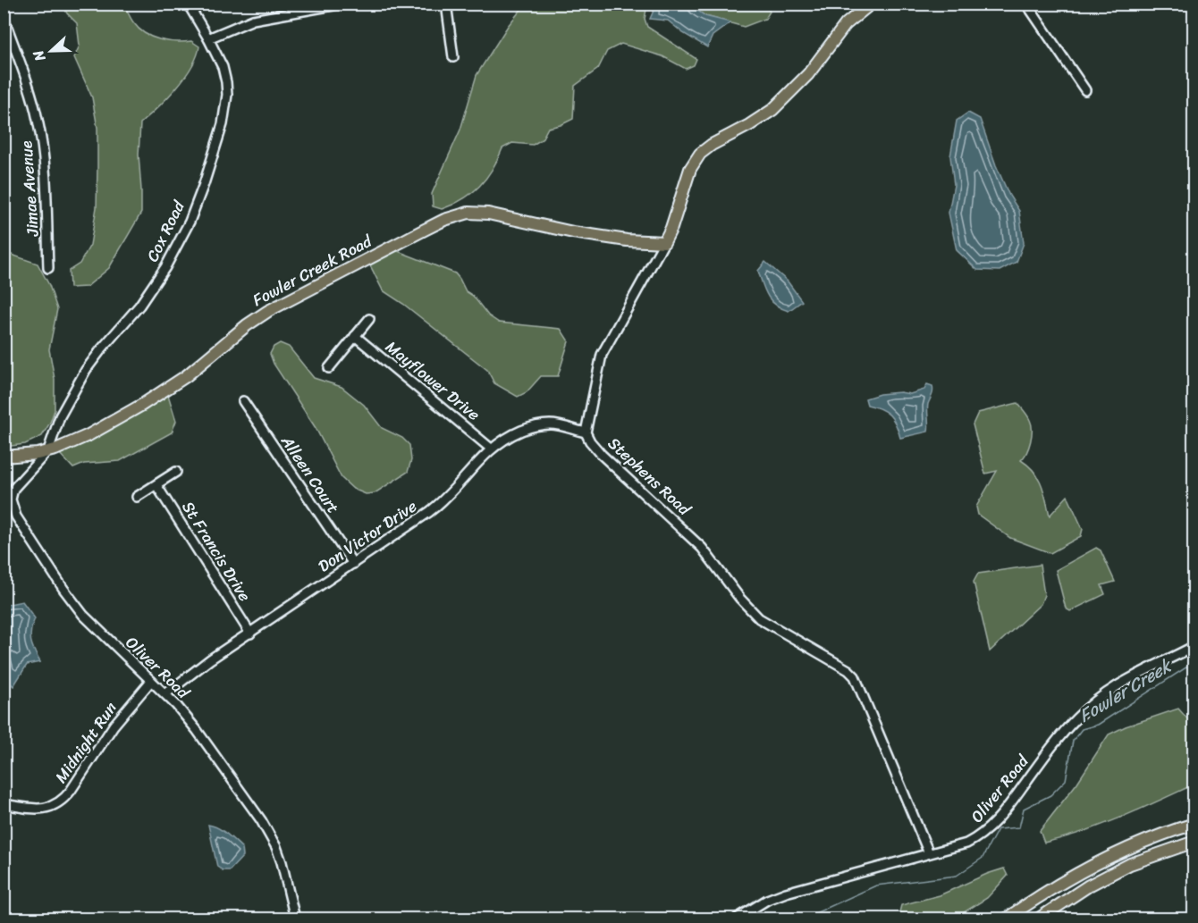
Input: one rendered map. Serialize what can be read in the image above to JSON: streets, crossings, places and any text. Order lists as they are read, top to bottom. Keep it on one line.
{"streets":{"main road":["Fowler Creek Road","Stephens Road"],"street":["Jimae Avenue","Cox Road","Mayflower Drive","Alleen Court","Don Victor Drive","St Francis Drive","Oliver Road","Midnight Run"]},"crossings":[["Cox Road","Fowler Creek Road"],["Cox Road","Oliver Road"],["Fowler Creek Road","Stephens Road"],["Fowler Creek Road","Oliver Road"],["Mayflower Drive","Don Victor Drive"],["Alleen Court","Don Victor Drive"],["Stephens Road","Don Victor Drive"],["Stephens Road","Oliver Road"],["Don Victor Drive","St Francis Drive"],["Don Victor Drive","Oliver Road"],["Oliver Road","Midnight Run"]],"water":["Fowler Creek"],"north":"left"}
